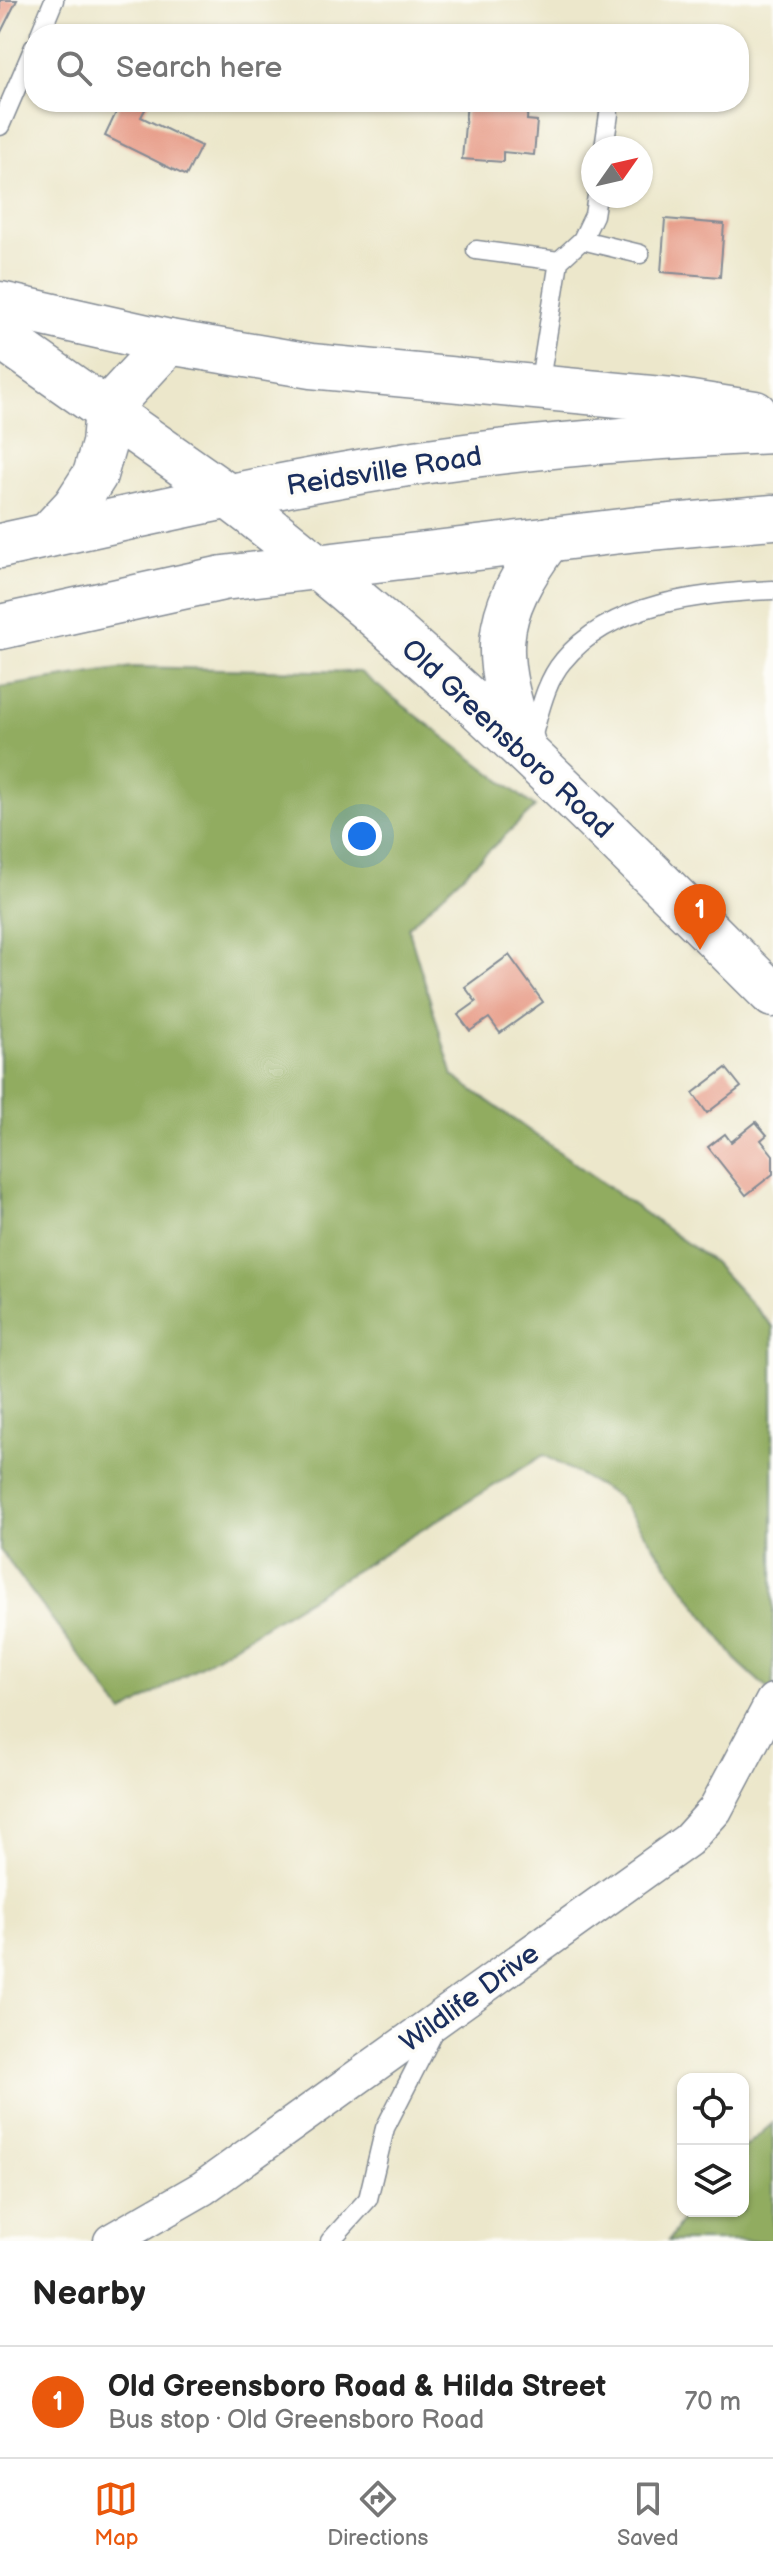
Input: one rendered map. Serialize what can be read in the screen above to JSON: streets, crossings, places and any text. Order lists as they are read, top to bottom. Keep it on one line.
{"streets":{"main road":["Reidsville Road","Old Greensboro Road"],"street":["Wildlife Drive"]},"crossings":[["Reidsville Road","Old Greensboro Road"]],"north":"top right","page":{"search":"Search here","pins":"1","heading":"Nearby","list":[{"mark":"1","name":"Old Greensboro Road & Hilda Street","note":"Bus stop · Old Greensboro Road","value":"70 m"}],"nav":["Map","Directions","Saved"]}}
